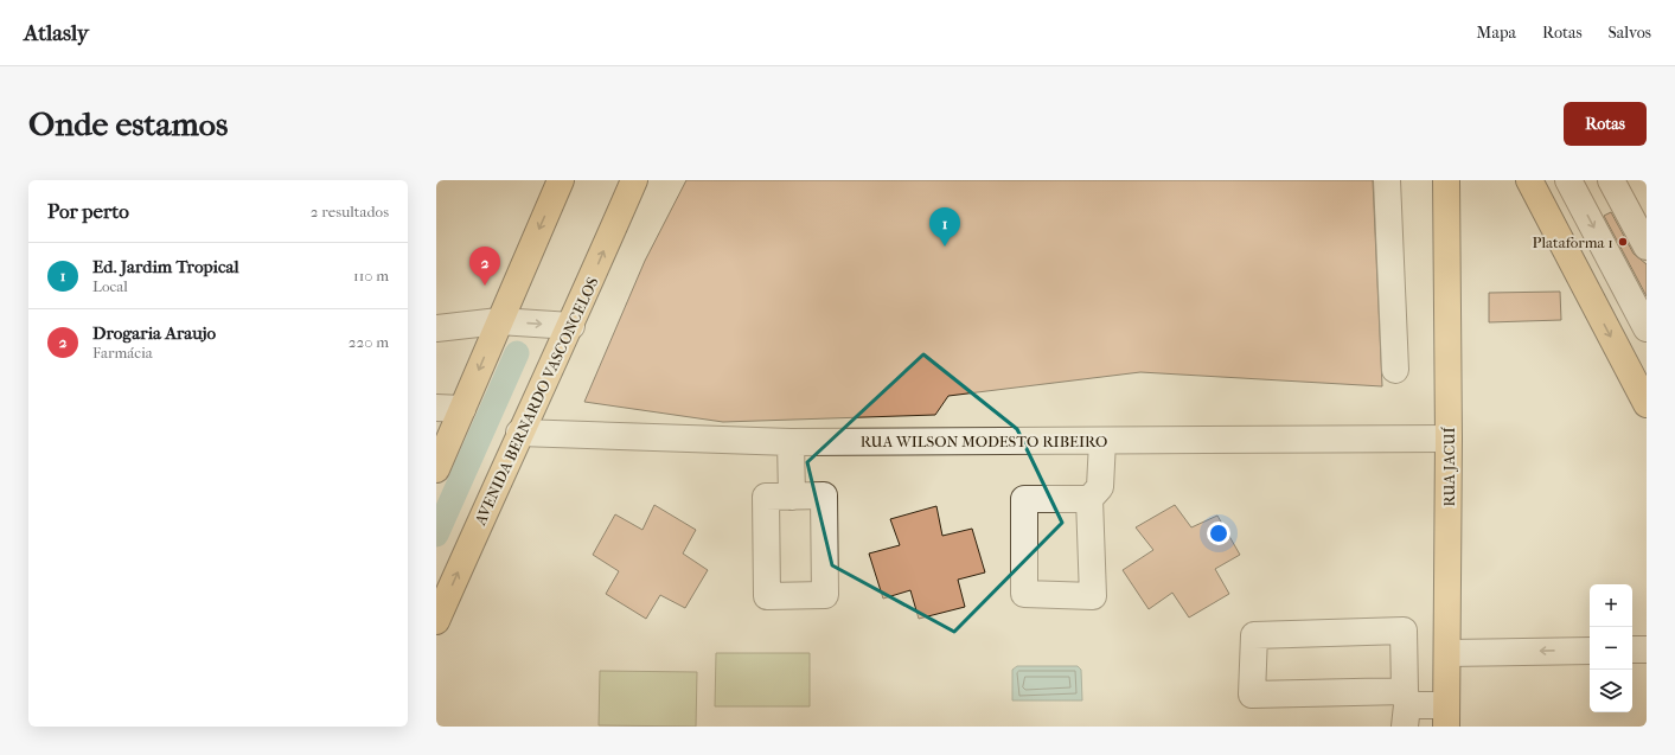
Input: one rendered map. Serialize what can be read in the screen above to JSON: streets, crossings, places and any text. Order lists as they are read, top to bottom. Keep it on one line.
{"streets":{"main road":["AVENIDA BERNARDO VASCONCELOS","RUA JACUÍ"],"street":["RUA WILSON MODESTO RIBEIRO"]},"crossings":[["AVENIDA BERNARDO VASCONCELOS","RUA WILSON MODESTO RIBEIRO"],["RUA WILSON MODESTO RIBEIRO","RUA JACUÍ"]],"places":["Plataforma 1"],"page":{"header":"Atlasly","nav":["Mapa","Rotas","Salvos"],"buttons":"Rotas","title":"Onde estamos","heading":["Por perto","2 resultados"],"pins":["1","2"],"list":[{"mark":"1","name":"Ed. Jardim Tropical","note":"Local","value":"110 m"},{"mark":"2","name":"Drogaria Araujo","note":"Farmácia","value":"220 m"}],"map_buttons":["+","−"]}}
